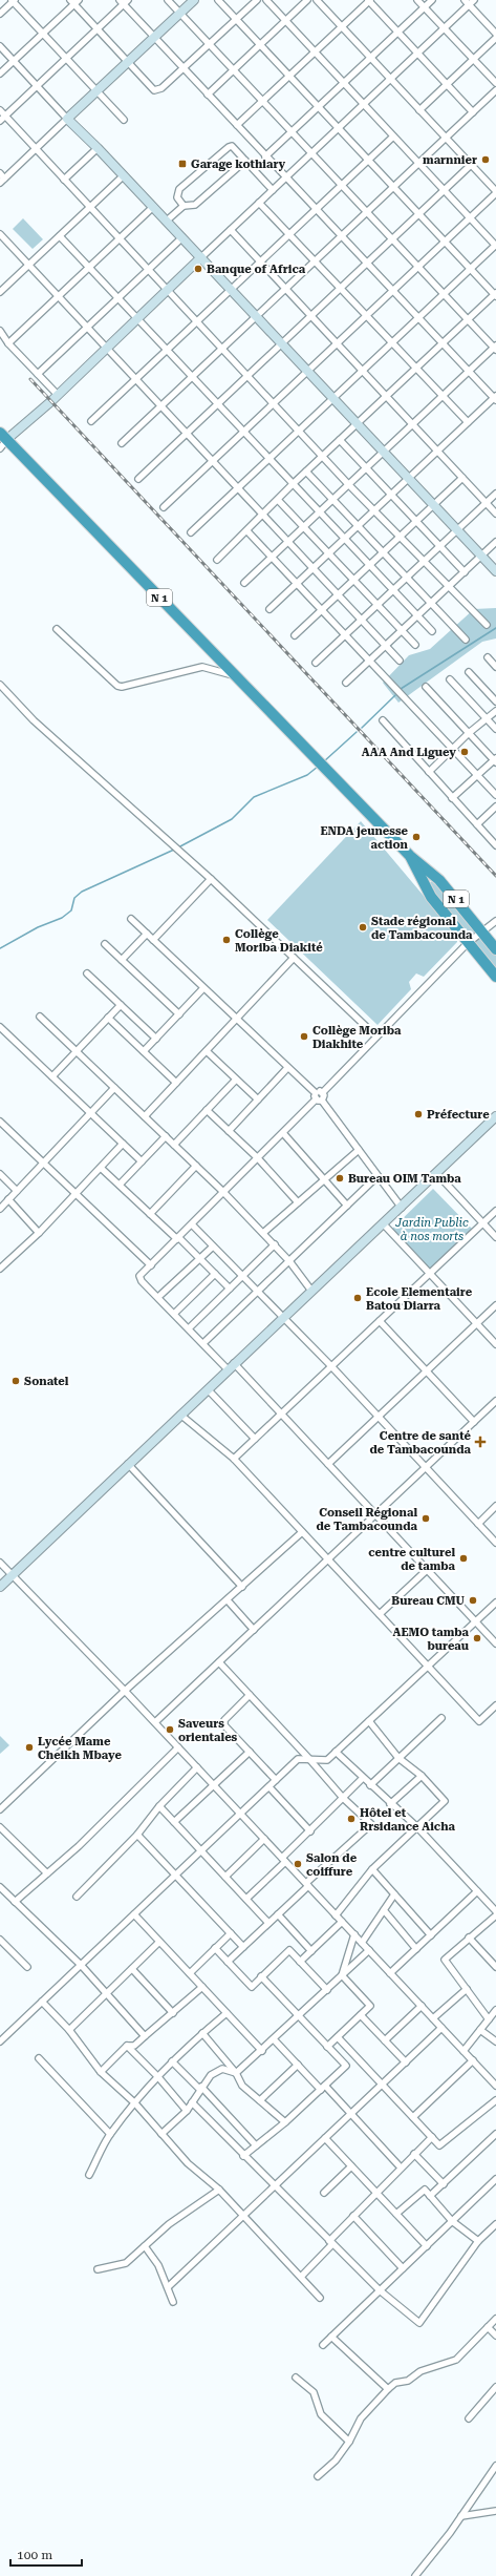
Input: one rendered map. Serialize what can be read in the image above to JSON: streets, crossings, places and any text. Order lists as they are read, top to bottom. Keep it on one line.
{"streets":{"highway":["N 1"]},"parks":["Jardin Public à nos morts"],"places":{"other":["marnnier","Banque of Africa","AAA And Liguey","ENDA jeunesse action","Stade régional de Tambacounda","Collège Moriba Diakité","Collège Moriba Diakhite","Préfecture","Bureau OIM Tamba","Ecole Elementaire Batou Diarra","Sonatel","Conseil Régional de Tambacounda","centre culturel de tamba","Bureau CMU","AEMO tamba bureau","Saveurs orientales","Lycée Mame Cheikh Mbaye","Hôtel et Rrsidance Aicha","Salon de coiffure"],"transit":["Garage kothiary"],"health":["Centre de santé de Tambacounda"]},"scale_bar":"100 m"}
